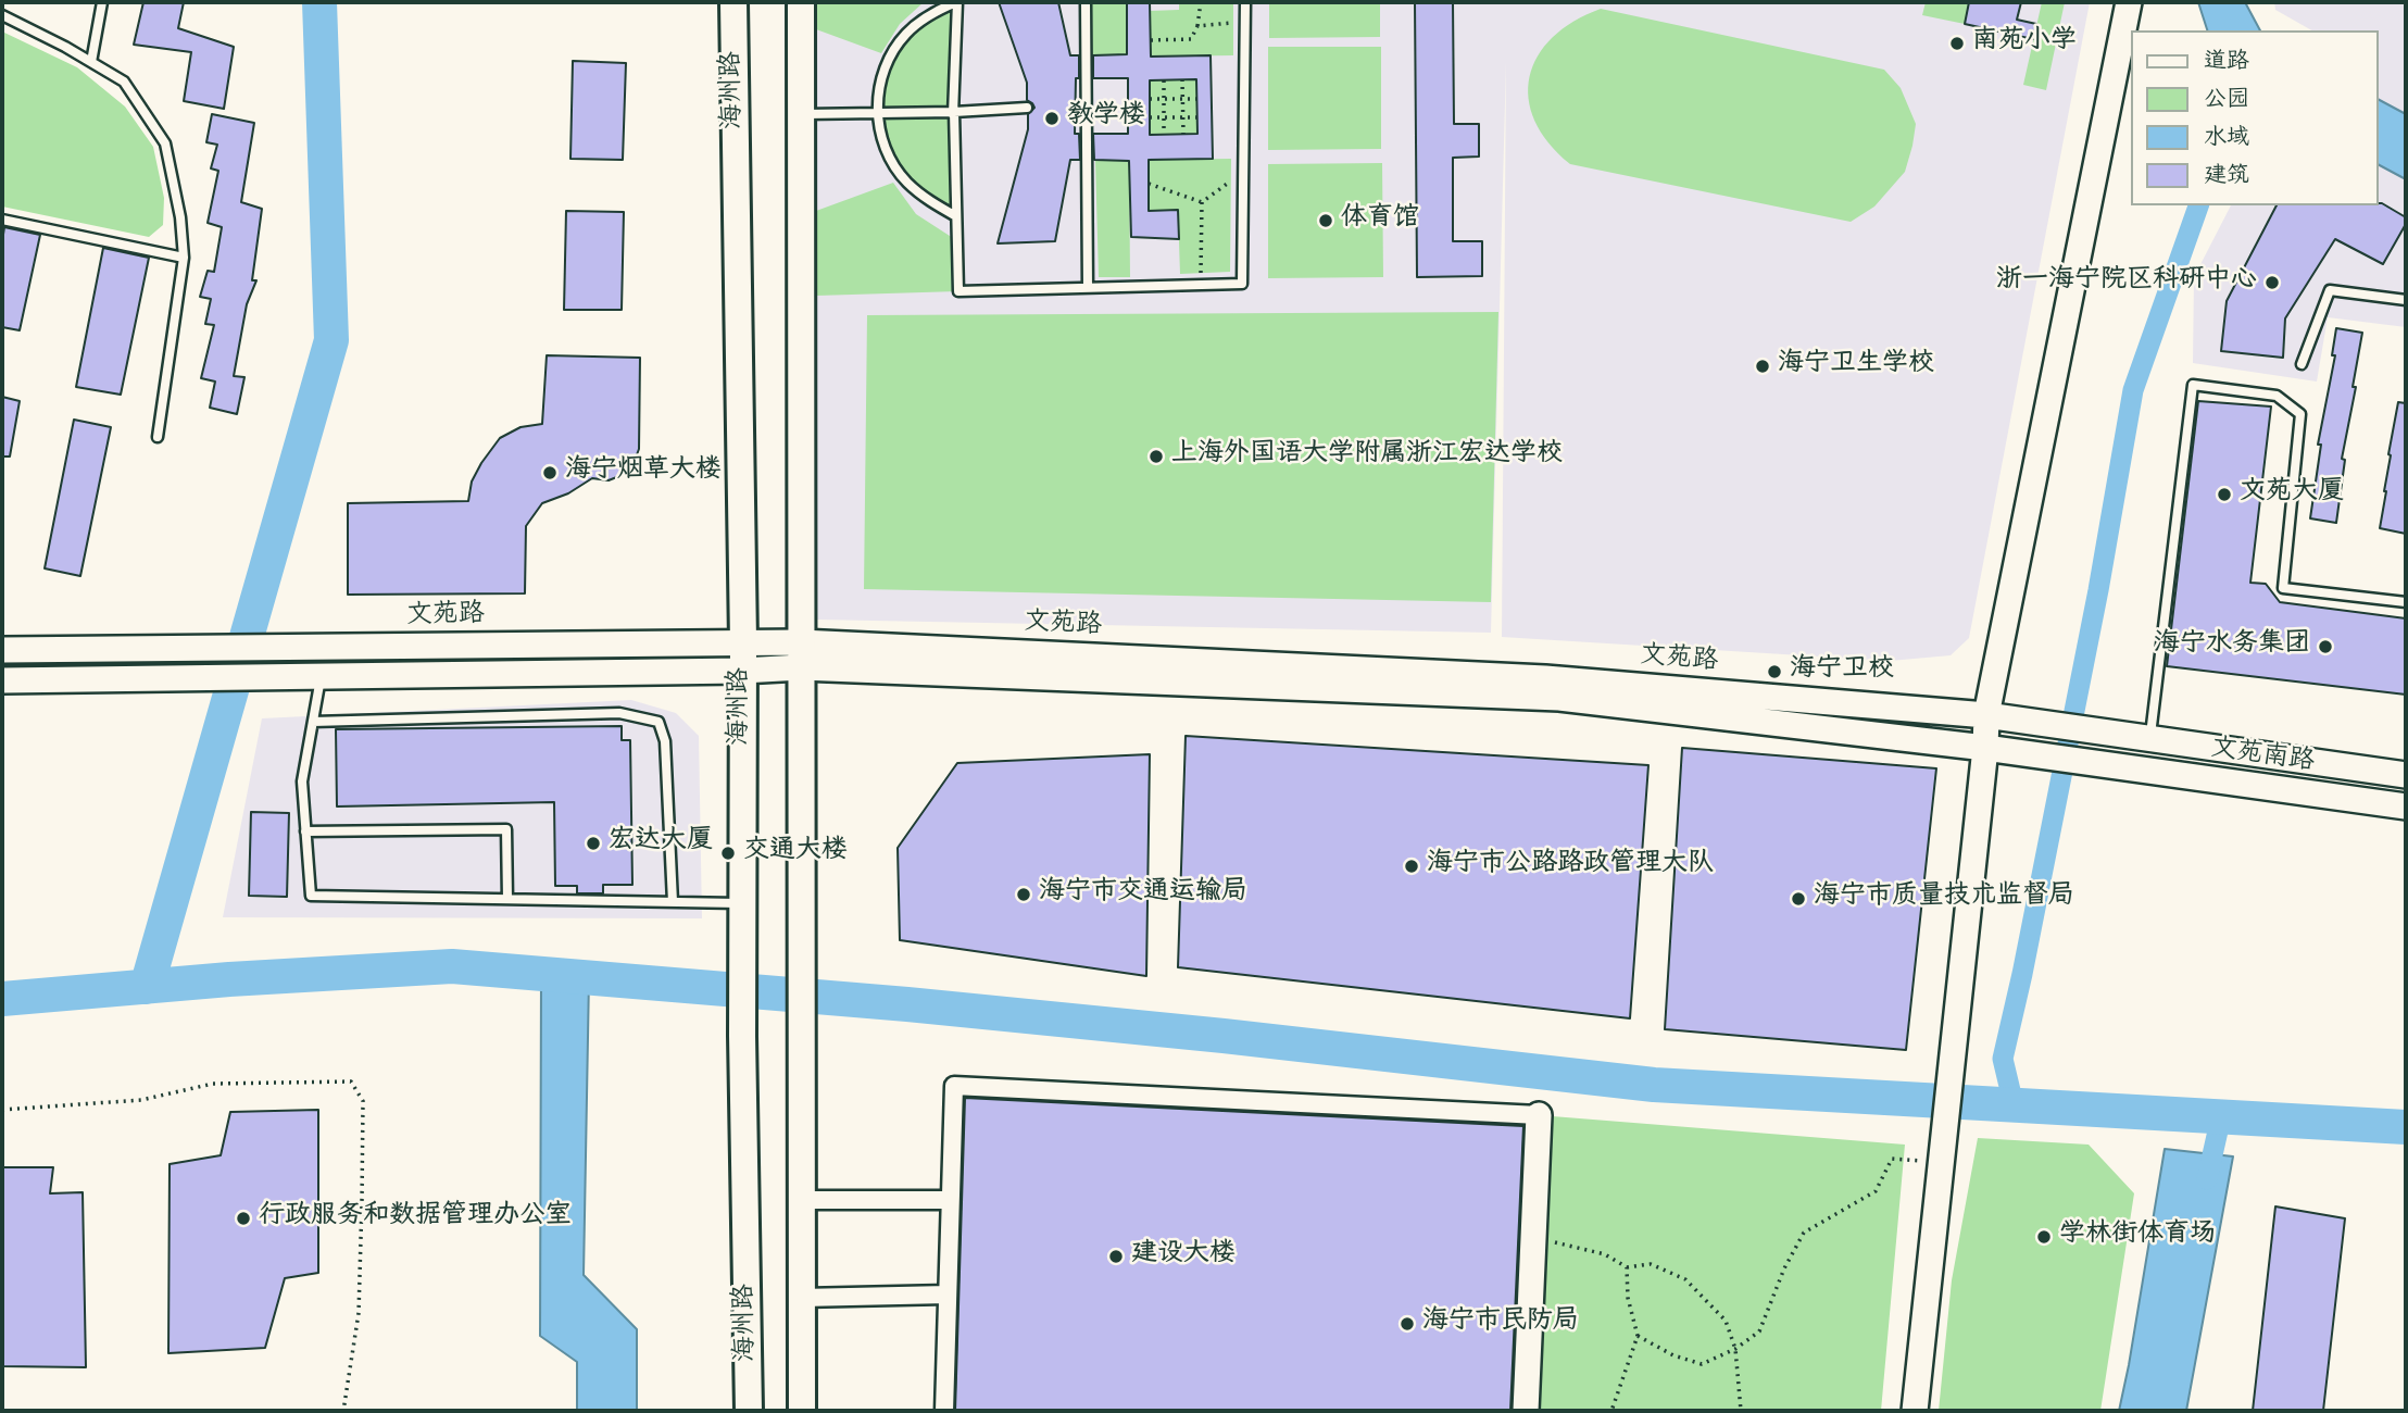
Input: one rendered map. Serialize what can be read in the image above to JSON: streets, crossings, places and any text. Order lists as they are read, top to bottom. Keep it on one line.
{"streets":{"main road":["海州路","文苑路","文苑南路"]},"crossings":[["海州路","文苑路"],["文苑路","文苑南路"]],"places":["南苑小学","教学楼","体育馆","浙一海宁院区科研中心","海宁卫生学校","上海外国语大学附属浙江宏达学校","海宁烟草大楼","文苑大厦","海宁水务集团","海宁卫校","宏达大厦","交通大楼","海宁市公路路政管理大队","海宁市交通运输局","海宁市质量技术监督局","行政服务和数据管理办公室","学林街体育场","建设大楼","海宁市民防局"],"legend":["道路","公园","水域","建筑"]}
